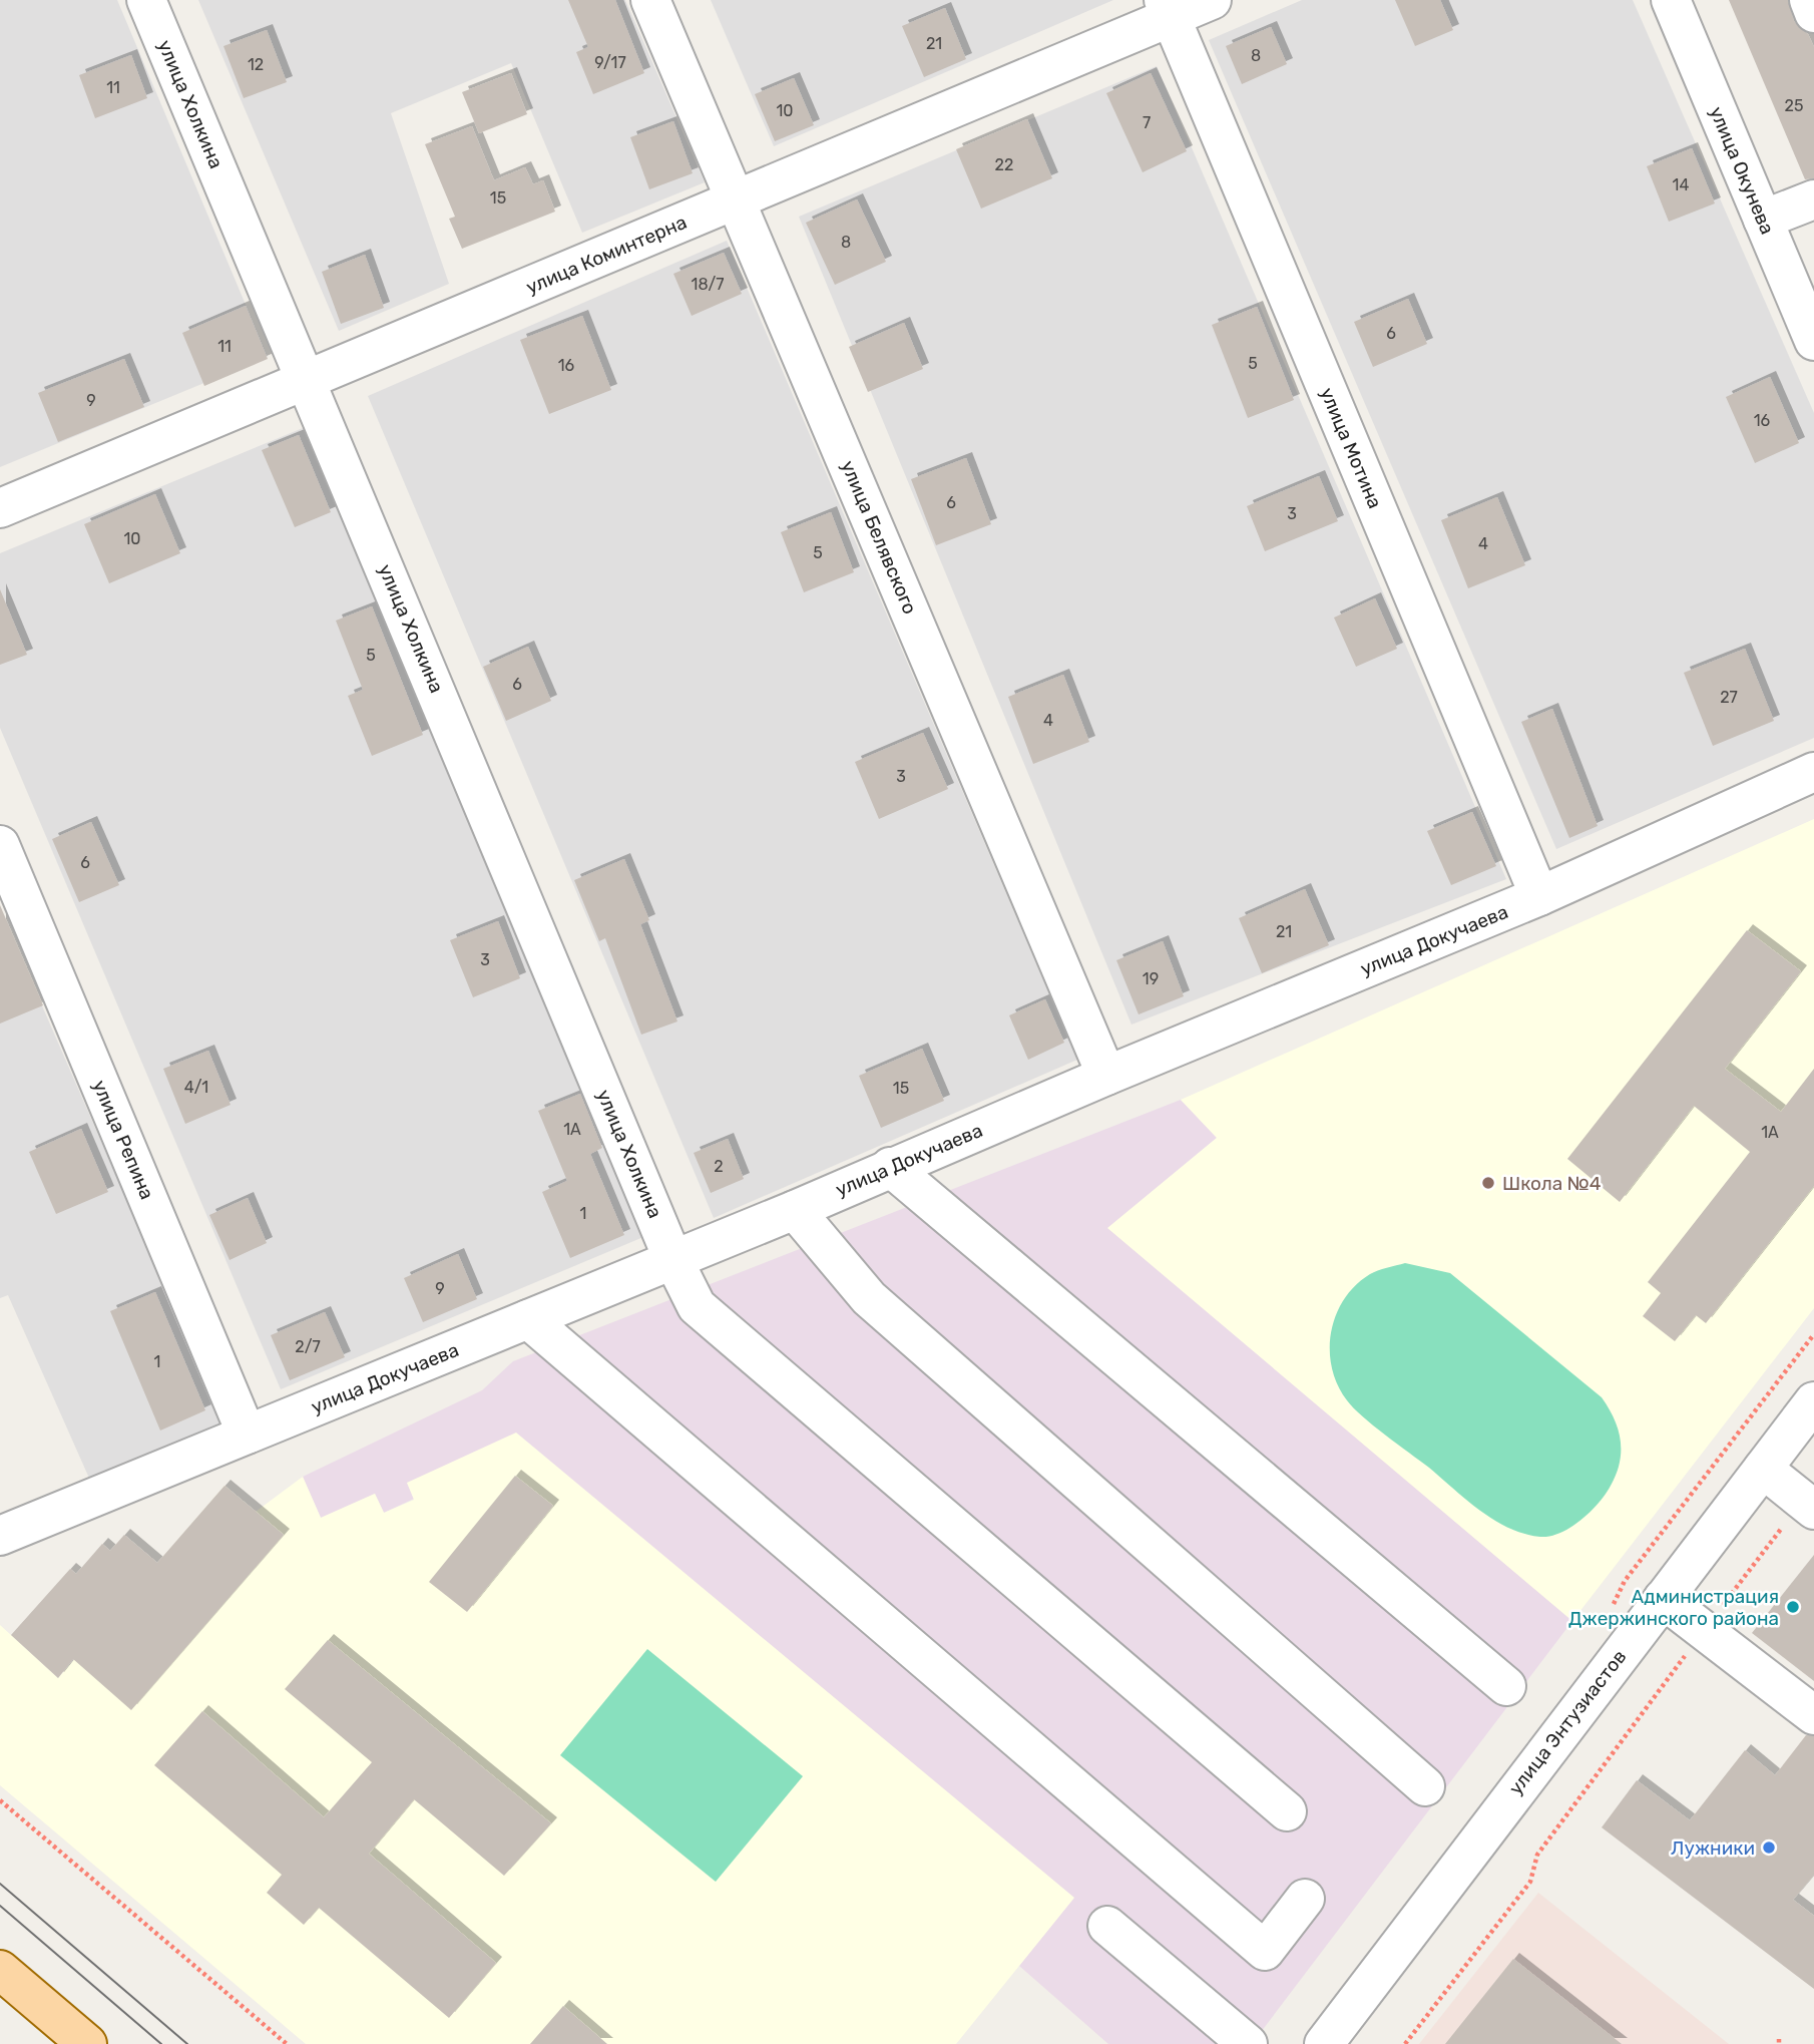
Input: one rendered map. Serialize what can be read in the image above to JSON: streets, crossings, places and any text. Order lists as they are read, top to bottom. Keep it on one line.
{"streets":{"street":["улица Холкина","улица Окунева","улица Коминтерна","улица Мотина","улица Белявского","улица Докучаева","улица Репина","улица Энтузиастов"]},"crossings":[["улица Холкина","улица Коминтерна"],["улица Холкина","улица Докучаева"],["улица Коминтерна","улица Мотина"],["улица Коминтерна","улица Белявского"],["улица Мотина","улица Докучаева"],["улица Белявского","улица Докучаева"],["улица Докучаева","улица Репина"]],"places":["Школа №4","Администрация Джержинского района","Лужники"],"house_numbers":["21","8","9/17","12","11","25","10","7","22","14","15","8","18/7","6","11","5","16","9","16","6","3","10","4","5","5","6","27","4","3","6","21","3","19","4/1","15","1А","1А","2","1","9","2/7","1"]}
